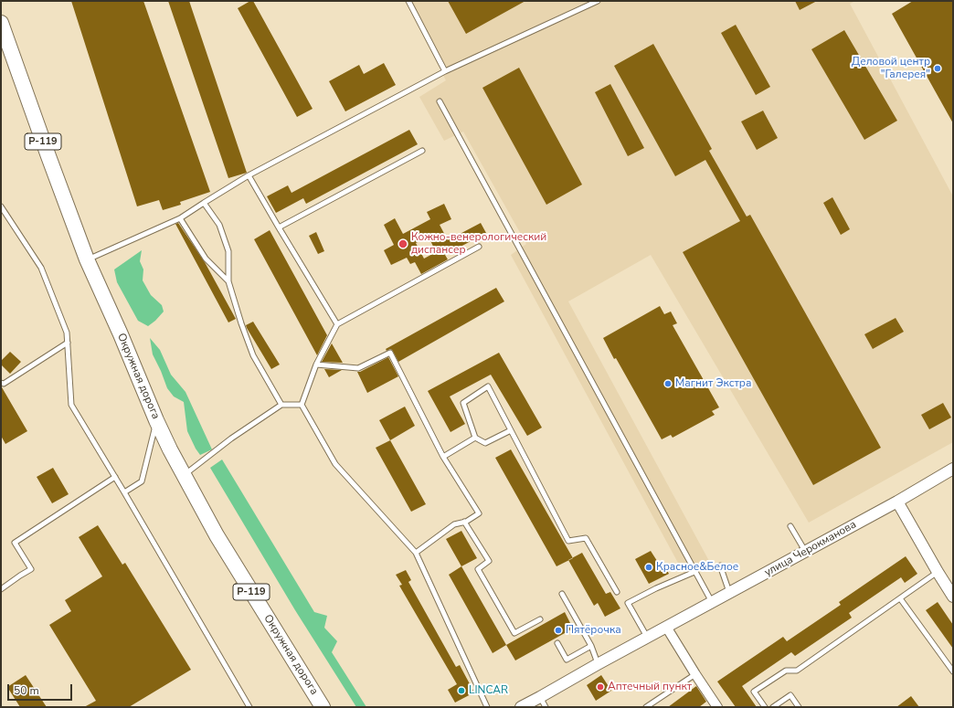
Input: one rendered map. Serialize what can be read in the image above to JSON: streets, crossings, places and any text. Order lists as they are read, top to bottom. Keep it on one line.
{"streets":{"highway":["Р-119","Окружная дорога"],"street":["улица Черокманова"]},"places":["Деловой центр \"Галерея\"","Кожно-венерологический диспансер","Магнит Экстра","Красное&Белое","Пятёрочка","Аптечный пункт","LINCAR"],"scale_bar":"50 m"}
